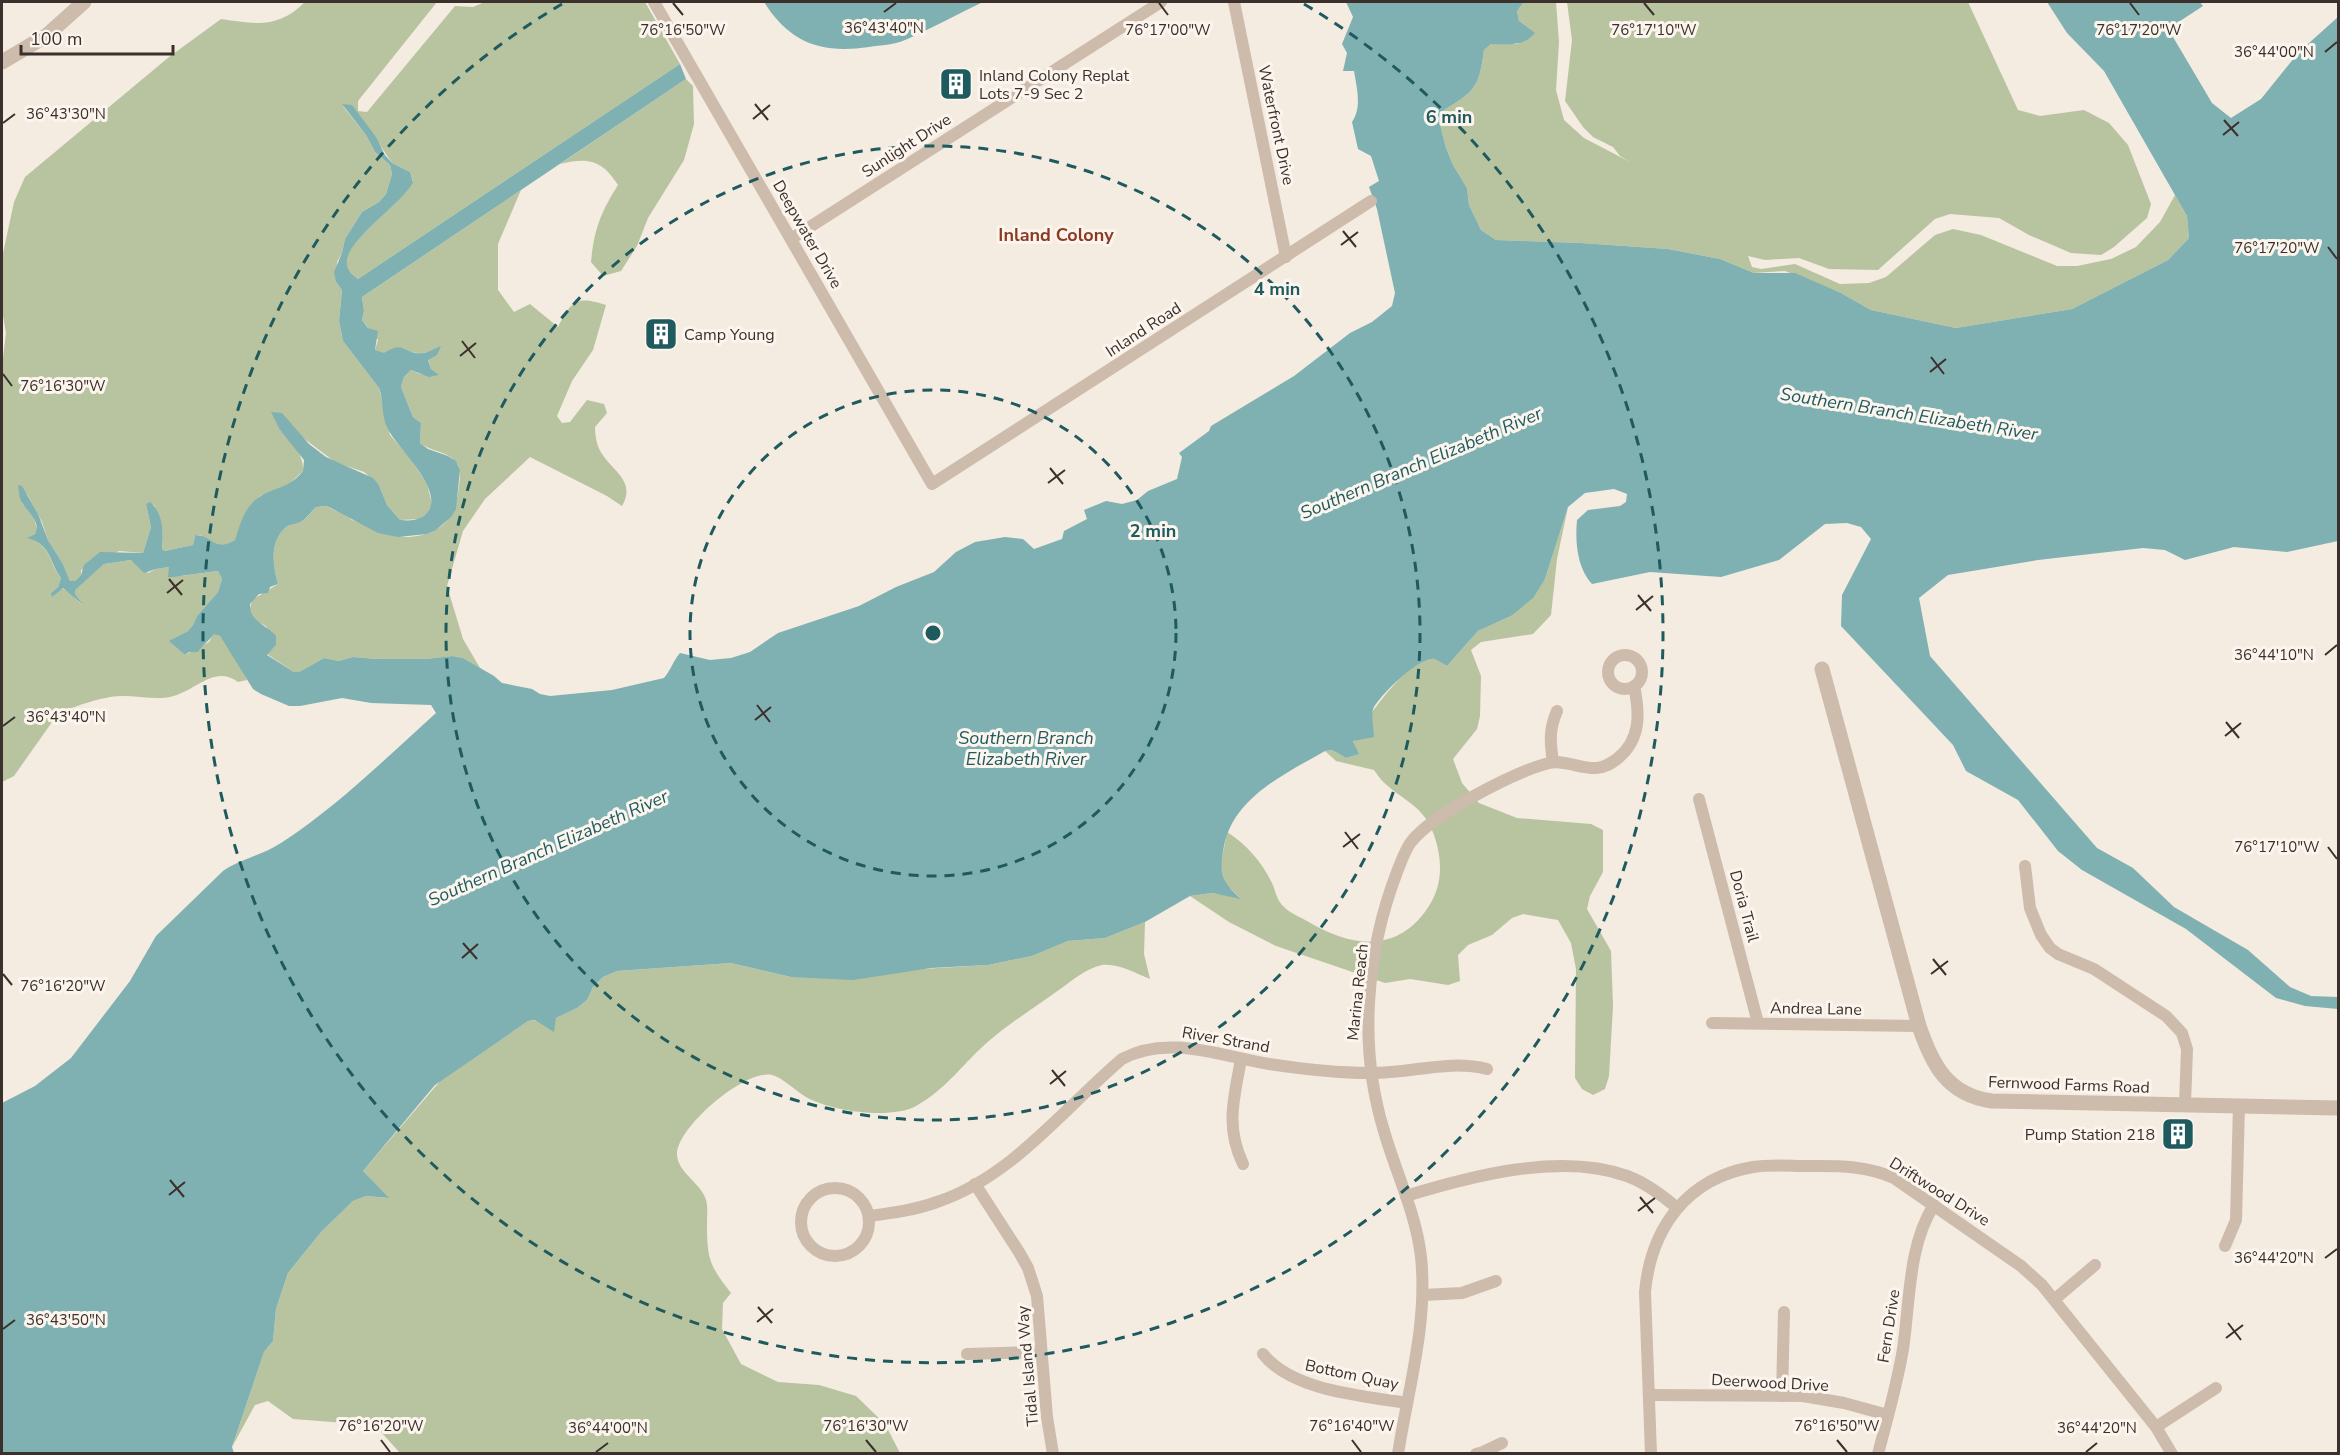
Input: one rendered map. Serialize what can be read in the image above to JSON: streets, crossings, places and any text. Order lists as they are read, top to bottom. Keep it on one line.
{"streets":{"street":["Waterfront Drive","Sunlight Drive","Deepwater Drive","Inland Road","Doria Trail","Marina Reach","Andrea Lane","River Strand","Fernwood Farms Road","Driftwood Drive","Fern Drive","Tidal Island Way","Bottom Quay","Deerwood Drive"]},"crossings":[["Waterfront Drive","Inland Road"],["Sunlight Drive","Deepwater Drive"],["Deepwater Drive","Inland Road"],["Doria Trail","Andrea Lane"],["Marina Reach","River Strand"],["Marina Reach","Bottom Quay"],["Andrea Lane","Fernwood Farms Road"],["River Strand","Tidal Island Way"],["Driftwood Drive","Fern Drive"],["Driftwood Drive","Deerwood Drive"],["Fern Drive","Deerwood Drive"]],"districts":["Inland Colony"],"water":["Southern Branch Elizabeth River"],"places":{"building":["Inland Colony Replat Lots 7-9 Sec 2","Camp Young","Pump Station 218"]},"scale_bar":"100 m","coordinates":["36°43'40\"N","76°16'50\"W","76°17'00\"W","76°17'10\"W","76°17'20\"W","36°44'00\"N","36°43'30\"N","76°16'30\"W","36°44'10\"N","76°16'20\"W","36°44'20\"N","36°43'50\"N","76°16'40\"W"],"rings":["6 min","4 min","2 min"]}
